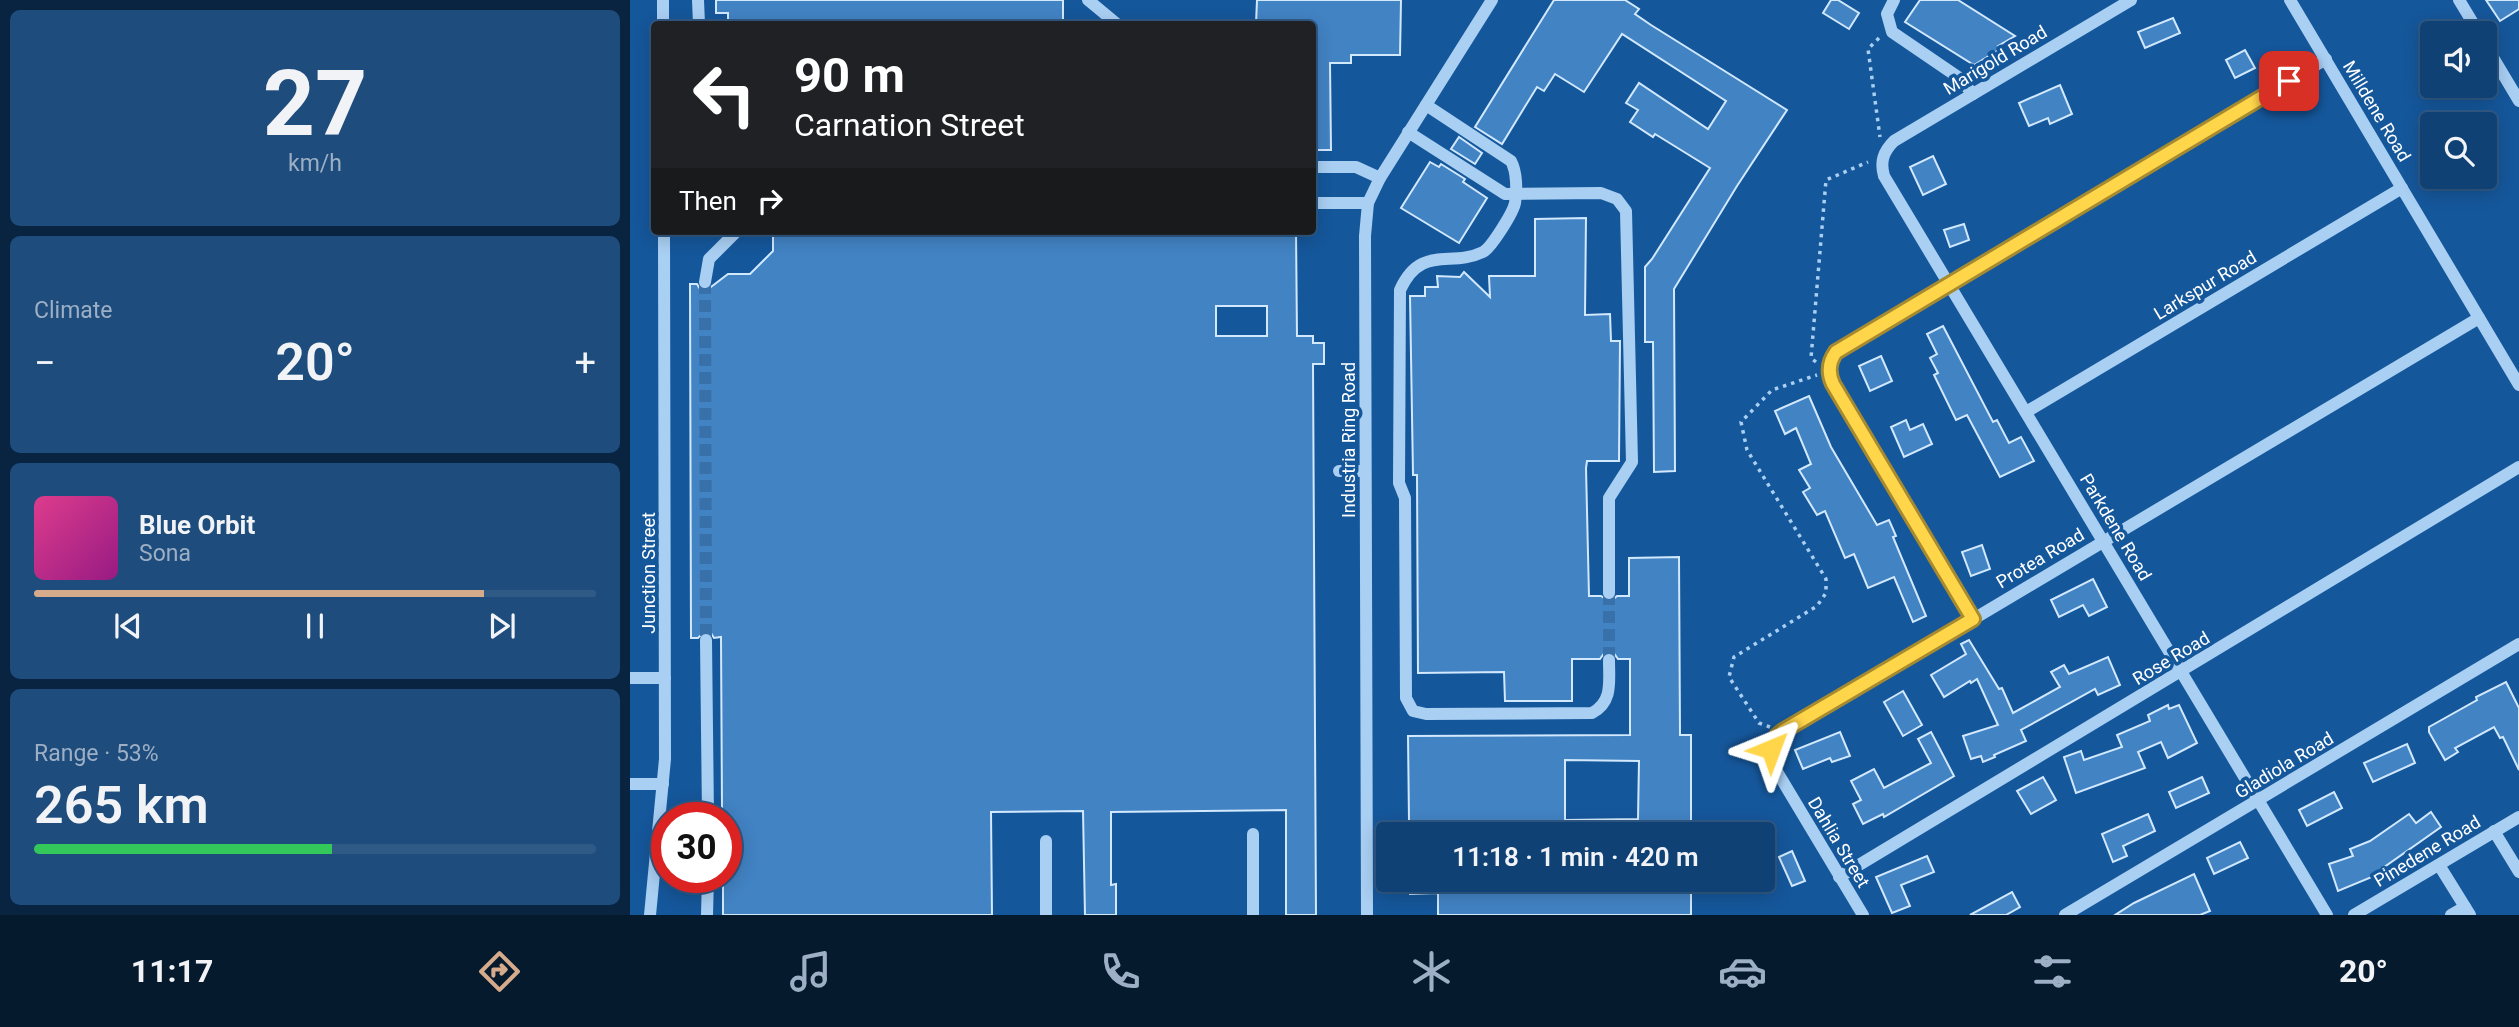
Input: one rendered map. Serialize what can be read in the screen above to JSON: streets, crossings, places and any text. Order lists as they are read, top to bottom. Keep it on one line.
{"streets":{"street":["Marigold Road","Milldene Road","Larkspur Road","Industria Ring Road","Parkdene Road","Protea Road","Junction Street","Rose Road","Gladiola Road","Dahlia Street","Pinedene Road"]},"crossings":[["Marigold Road","Parkdene Road"],["Milldene Road","Larkspur Road"],["Milldene Road","Protea Road"],["Larkspur Road","Parkdene Road"],["Parkdene Road","Protea Road"],["Parkdene Road","Rose Road"],["Parkdene Road","Gladiola Road"],["Protea Road","Dahlia Street"],["Rose Road","Dahlia Street"]],"page":{"tile":[["27","km/h"],"Climate",["Range · 53%","265 km"]],"turn":["90 m","Carnation Street"],"then":"Then","heat":["−","20°","+"],"song":["Blue Orbit","Sona"],"limit":"30","trip":"11:18 · 1 min · 420 m","tabs":["11:17","20°"]}}
